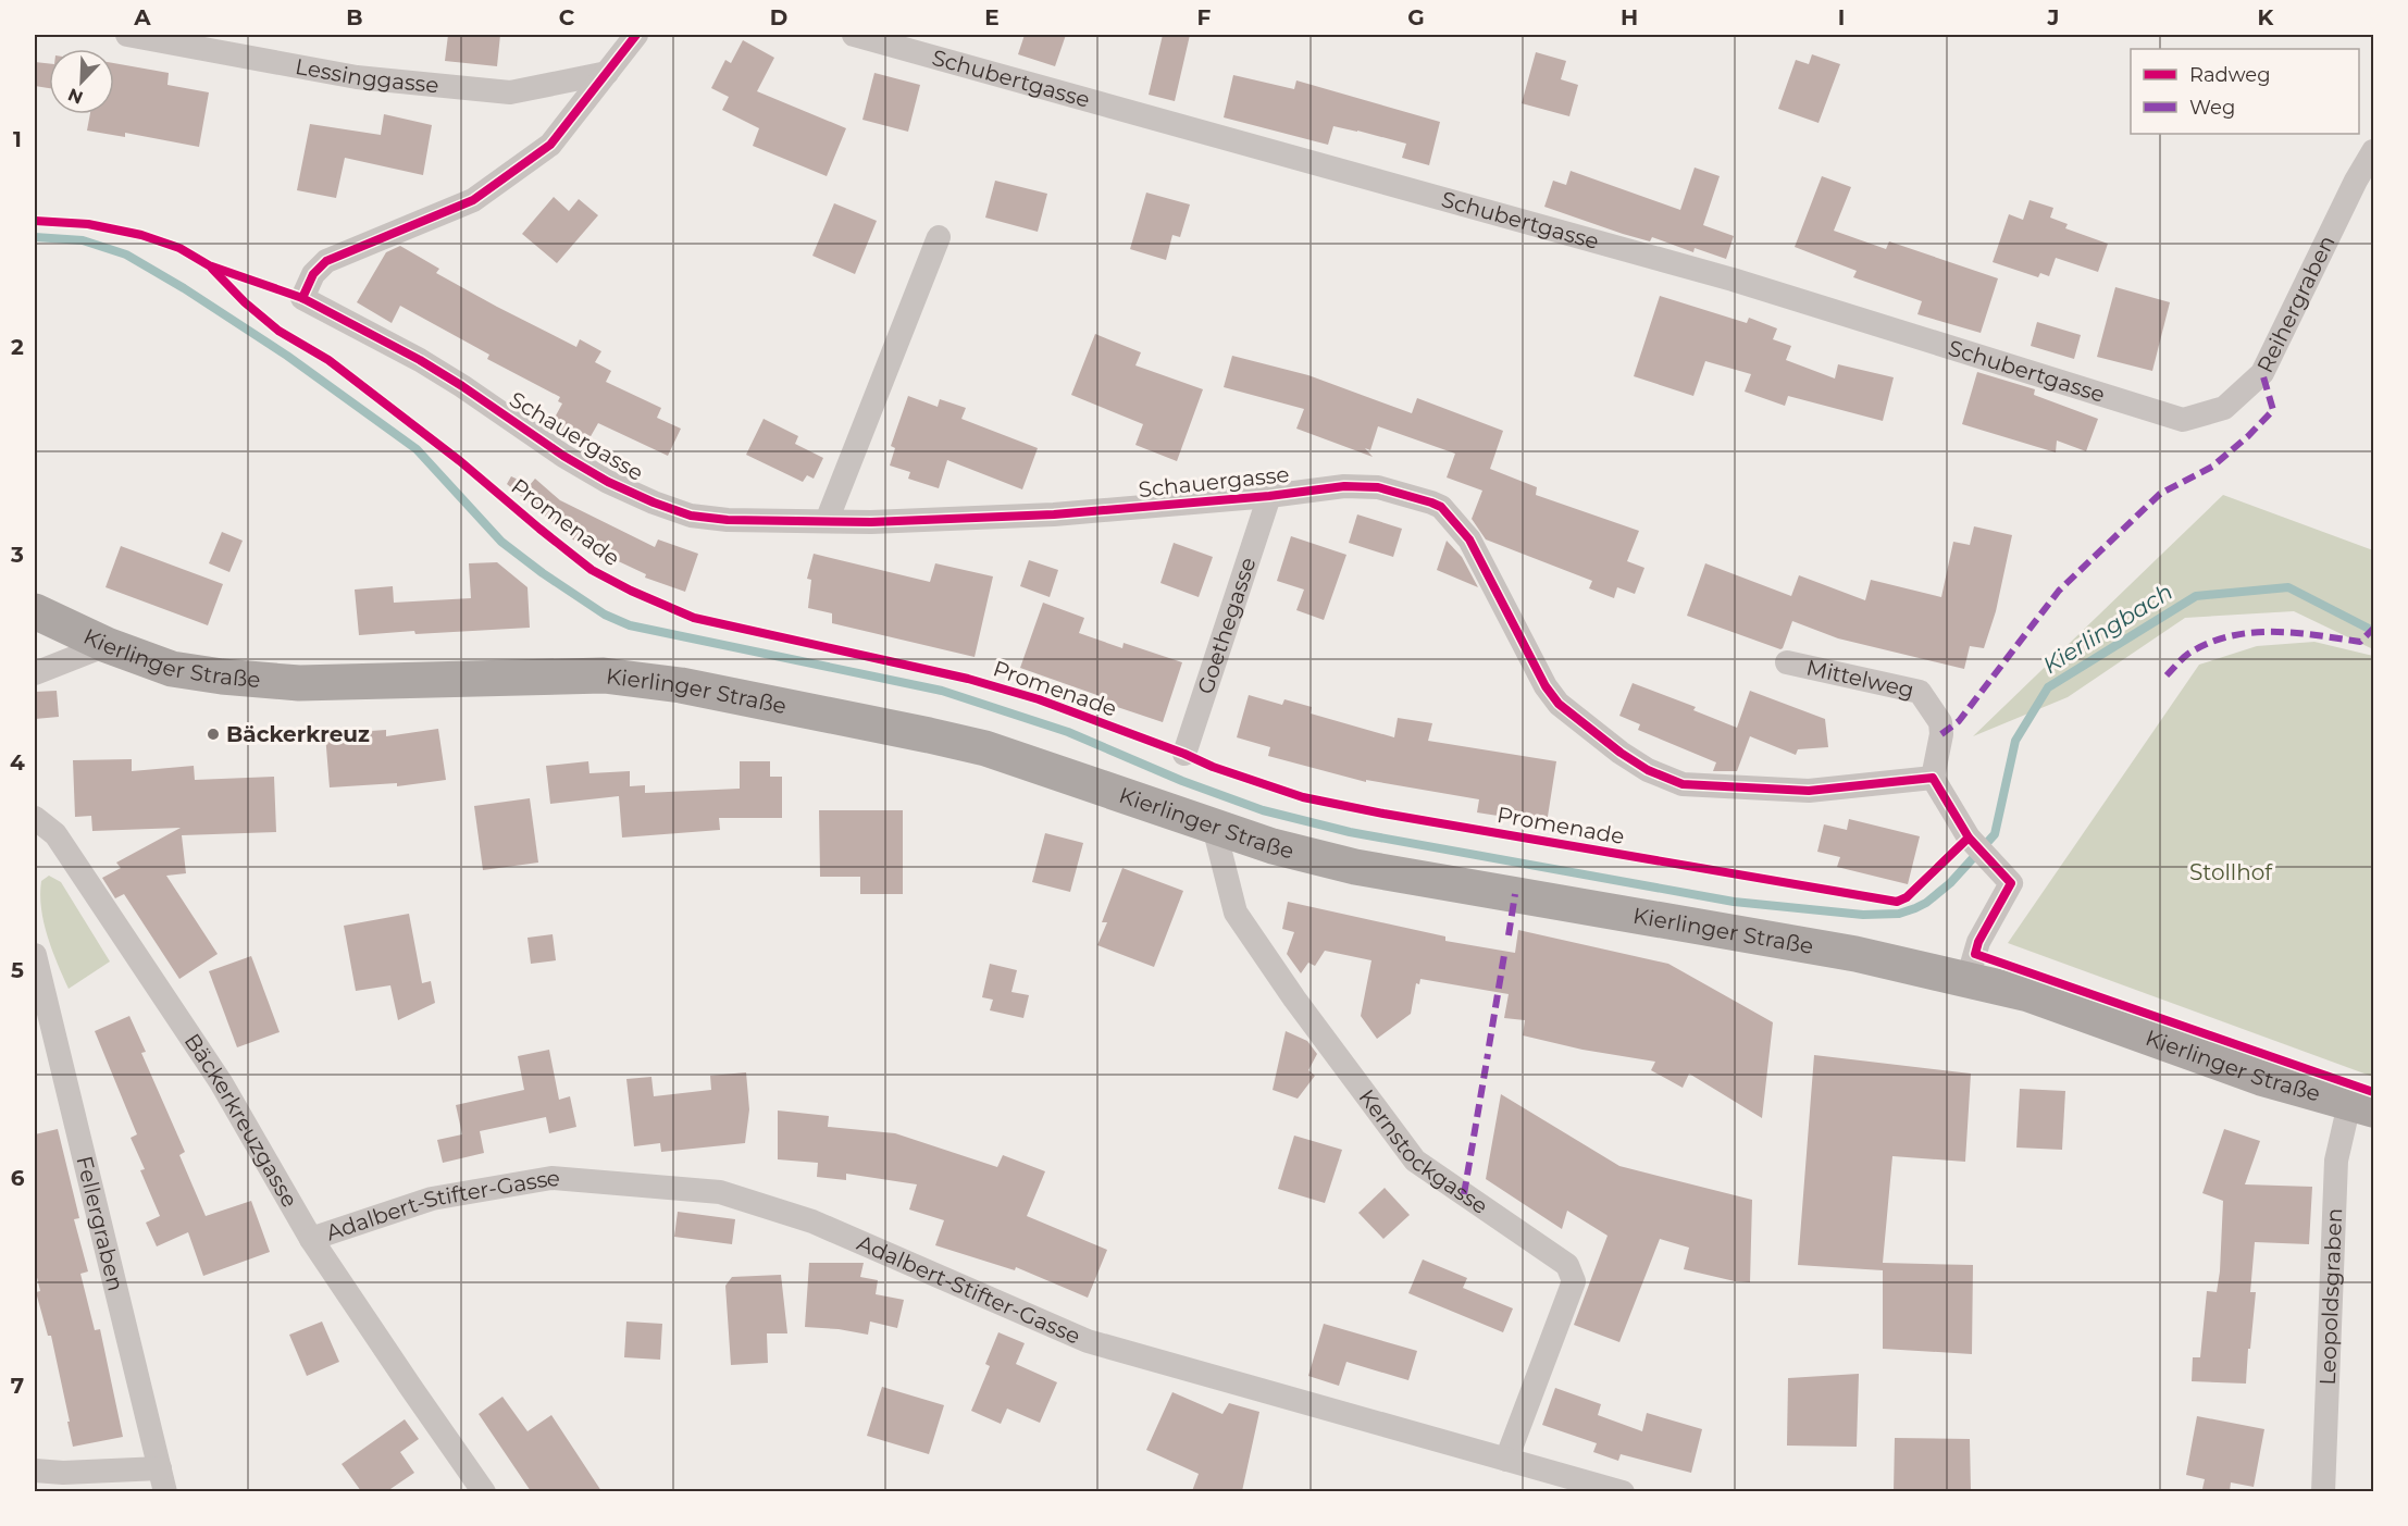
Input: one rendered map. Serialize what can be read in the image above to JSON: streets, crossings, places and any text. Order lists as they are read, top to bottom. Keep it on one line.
{"streets":{"main road":["Kierlinger Straße"],"street":["Lessinggasse","Schubertgasse","Reihergraben","Schauergasse","Goethegasse","Mittelweg","Bäckerkreuzgasse","Kernstockgasse","Adalbert-Stifter-Gasse","Fellergraben","Leopoldsgraben"],"cycle path":["Promenade"]},"crossings":[["Lessinggasse","Schauergasse"],["Schubertgasse","Reihergraben"],["Schauergasse","Goethegasse"],["Schauergasse","Mittelweg"],["Kierlinger Straße","Kernstockgasse"],["Kierlinger Straße","Leopoldsgraben"],["Bäckerkreuzgasse","Adalbert-Stifter-Gasse"],["Kernstockgasse","Adalbert-Stifter-Gasse"]],"water":["Kierlingbach"],"parks":["Stollhof"],"places":["Bäckerkreuz"],"legend":["Radweg","Weg"],"north":"bottom left","grid":{"columns":["A","B","C","D","E","F","G","H","I","J","K"],"rows":["1","2","3","4","5","6","7"]}}
